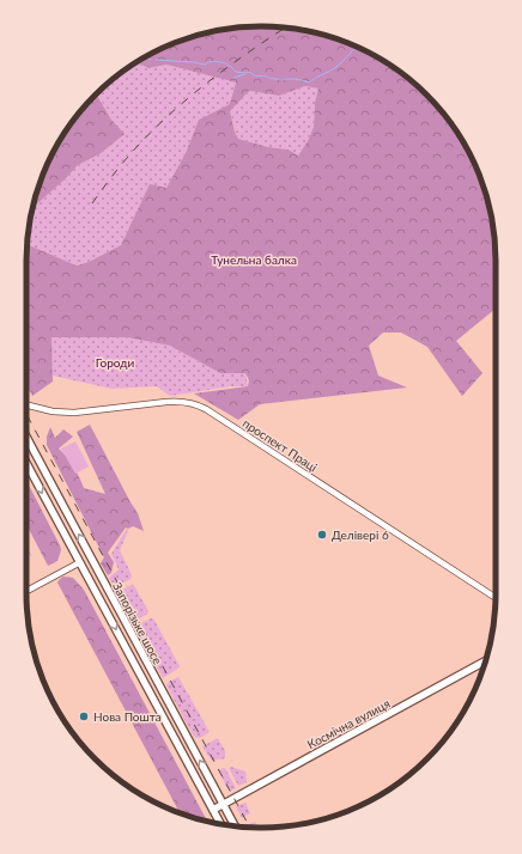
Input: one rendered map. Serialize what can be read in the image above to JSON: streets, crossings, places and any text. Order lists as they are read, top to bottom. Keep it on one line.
{"streets":{"main road":["Запорізьке шосе","Космічна вулиця"],"street":["проспект Праці"]},"crossings":[["Запорізьке шосе","Космічна вулиця"]],"parks":["Тунельна балка","Городи"],"places":["Делівері 6","Нова Пошта"]}
